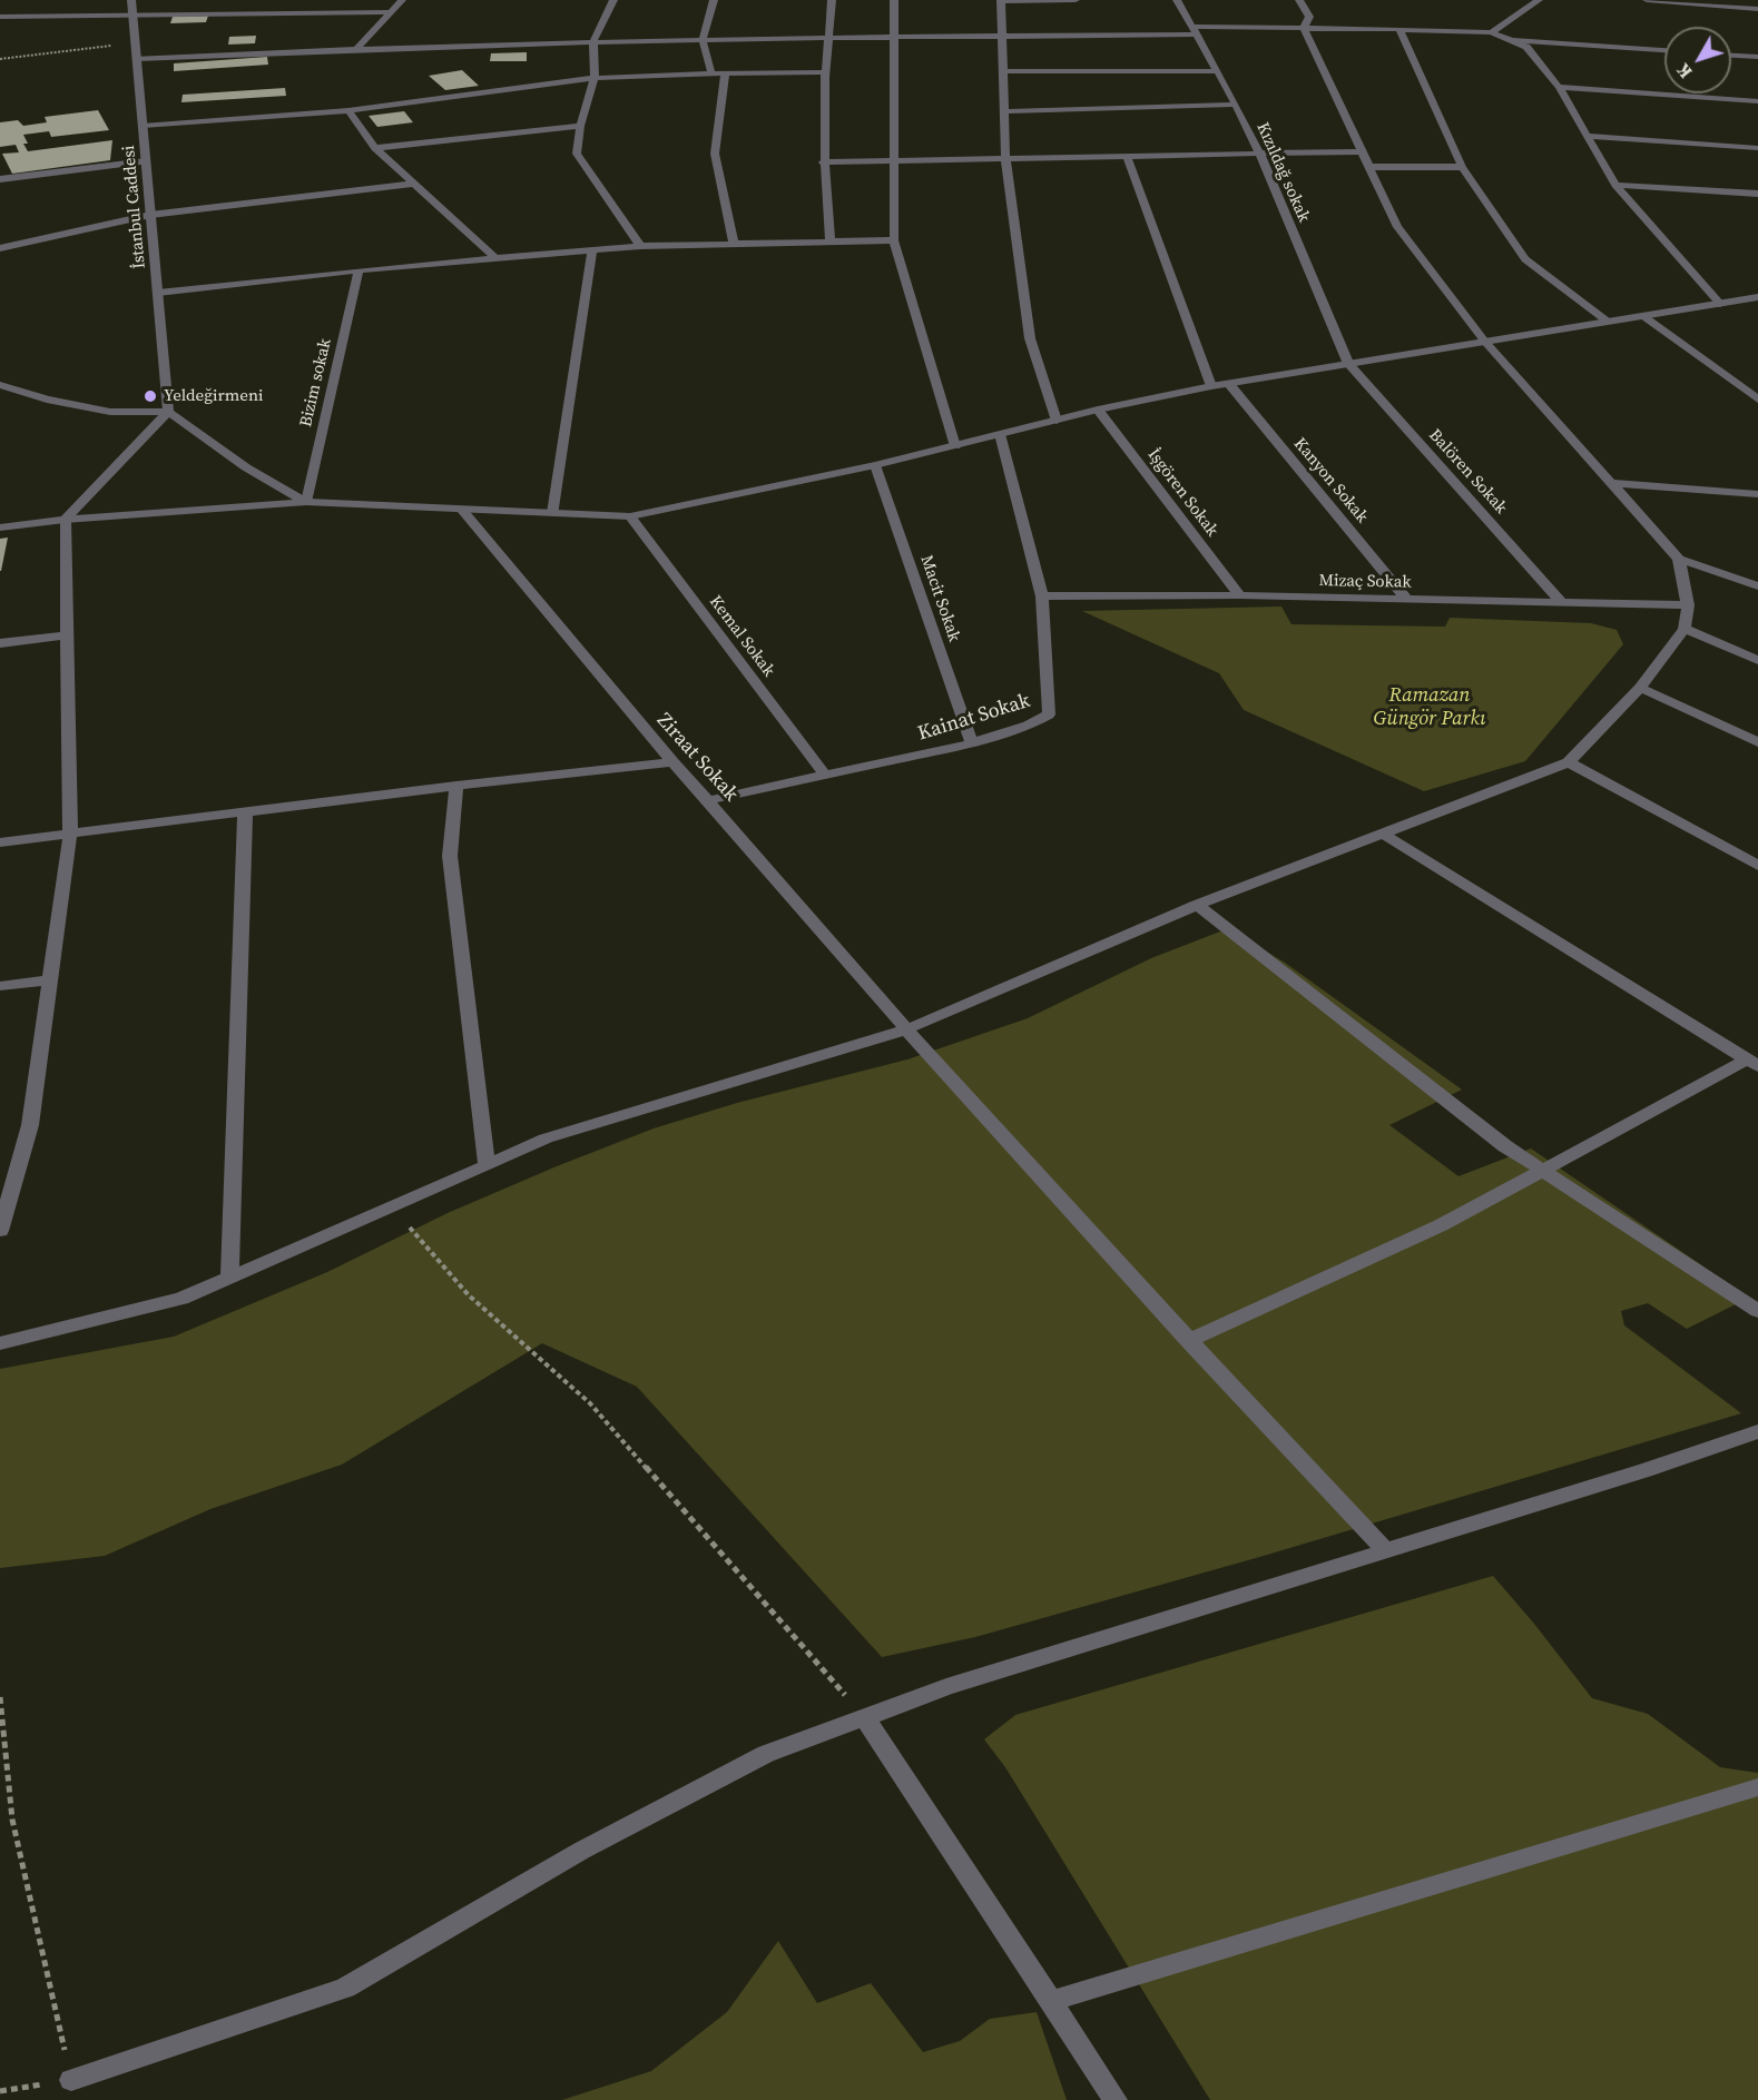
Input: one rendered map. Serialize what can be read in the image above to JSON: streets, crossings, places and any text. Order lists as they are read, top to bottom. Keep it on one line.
{"streets":{"street":["Kızıldağ sokak","İstanbul Caddesi","Bizim sokak","Balören Sokak","Kanyon Sokak","İşgören Sokak","Mizaç Sokak","Macit Sokak","Kemal Sokak","Kainat Sokak","Ziraat Sokak"]},"crossings":[["Kızıldağ sokak","Balören Sokak"],["Balören Sokak","Mizaç Sokak"],["Kanyon Sokak","Mizaç Sokak"],["İşgören Sokak","Mizaç Sokak"],["Mizaç Sokak","Kainat Sokak"],["Macit Sokak","Kainat Sokak"],["Kemal Sokak","Kainat Sokak"],["Kainat Sokak","Ziraat Sokak"]],"parks":["Ramazan Güngör Parkı"],"places":["Yeldeğirmeni"],"north":"bottom left"}
